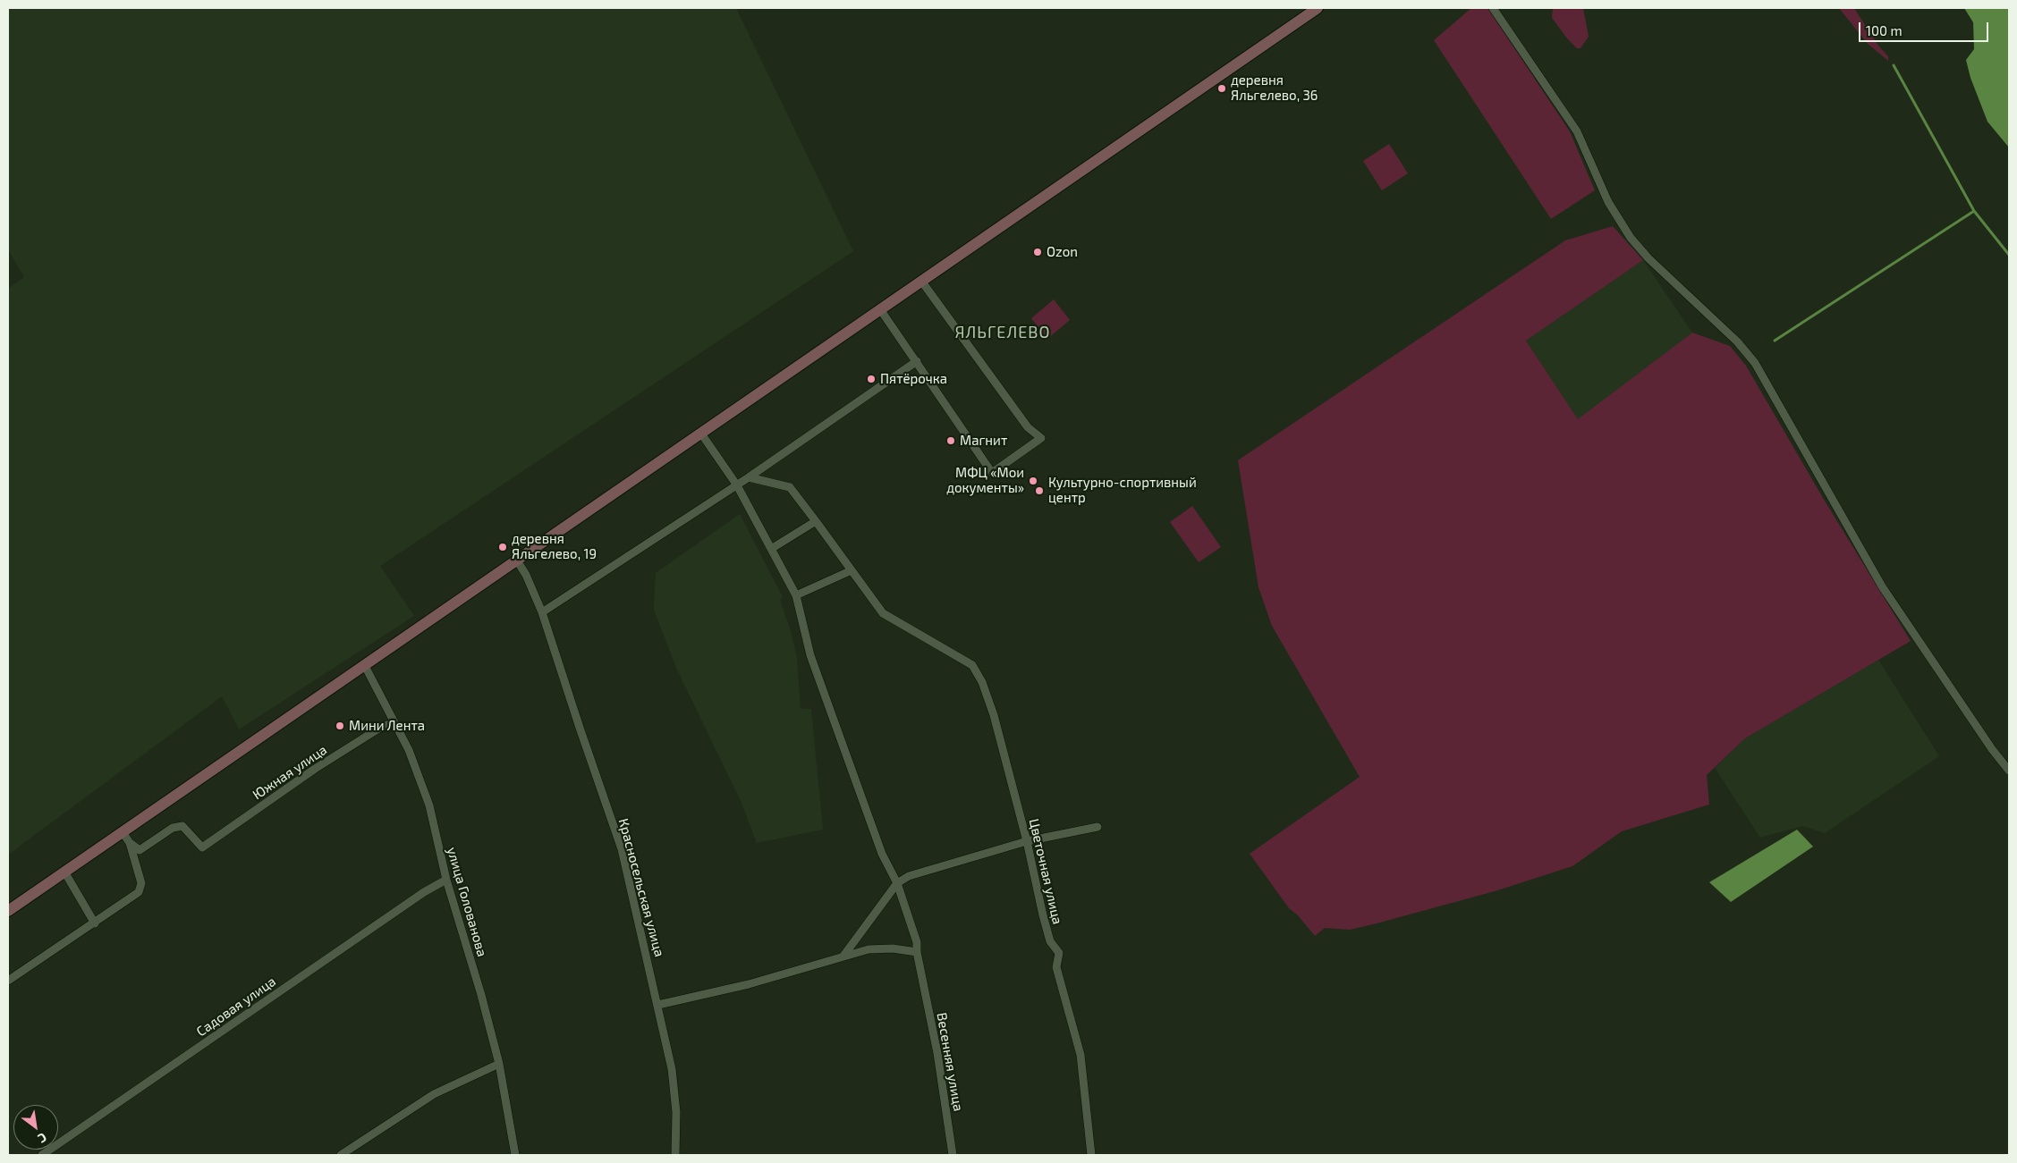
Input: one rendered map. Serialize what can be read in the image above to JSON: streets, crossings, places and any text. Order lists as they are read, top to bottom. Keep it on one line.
{"streets":{"street":["Южная улица","Цветочная улица","Красносельская улица","улица Голованова","Садовая улица","Весенняя улица"]},"crossings":[["Южная улица","улица Голованова"],["улица Голованова","Садовая улица"]],"districts":["ЯЛЬГЕЛЕВО"],"places":["деревня Яльгелево, 36","Ozon","Пятёрочка","Магнит","МФЦ «Мои документы»","Культурно-спортивный центр","деревня Яльгелево, 19","Мини Лента"],"scale_bar":"100 m","north":"bottom right"}
